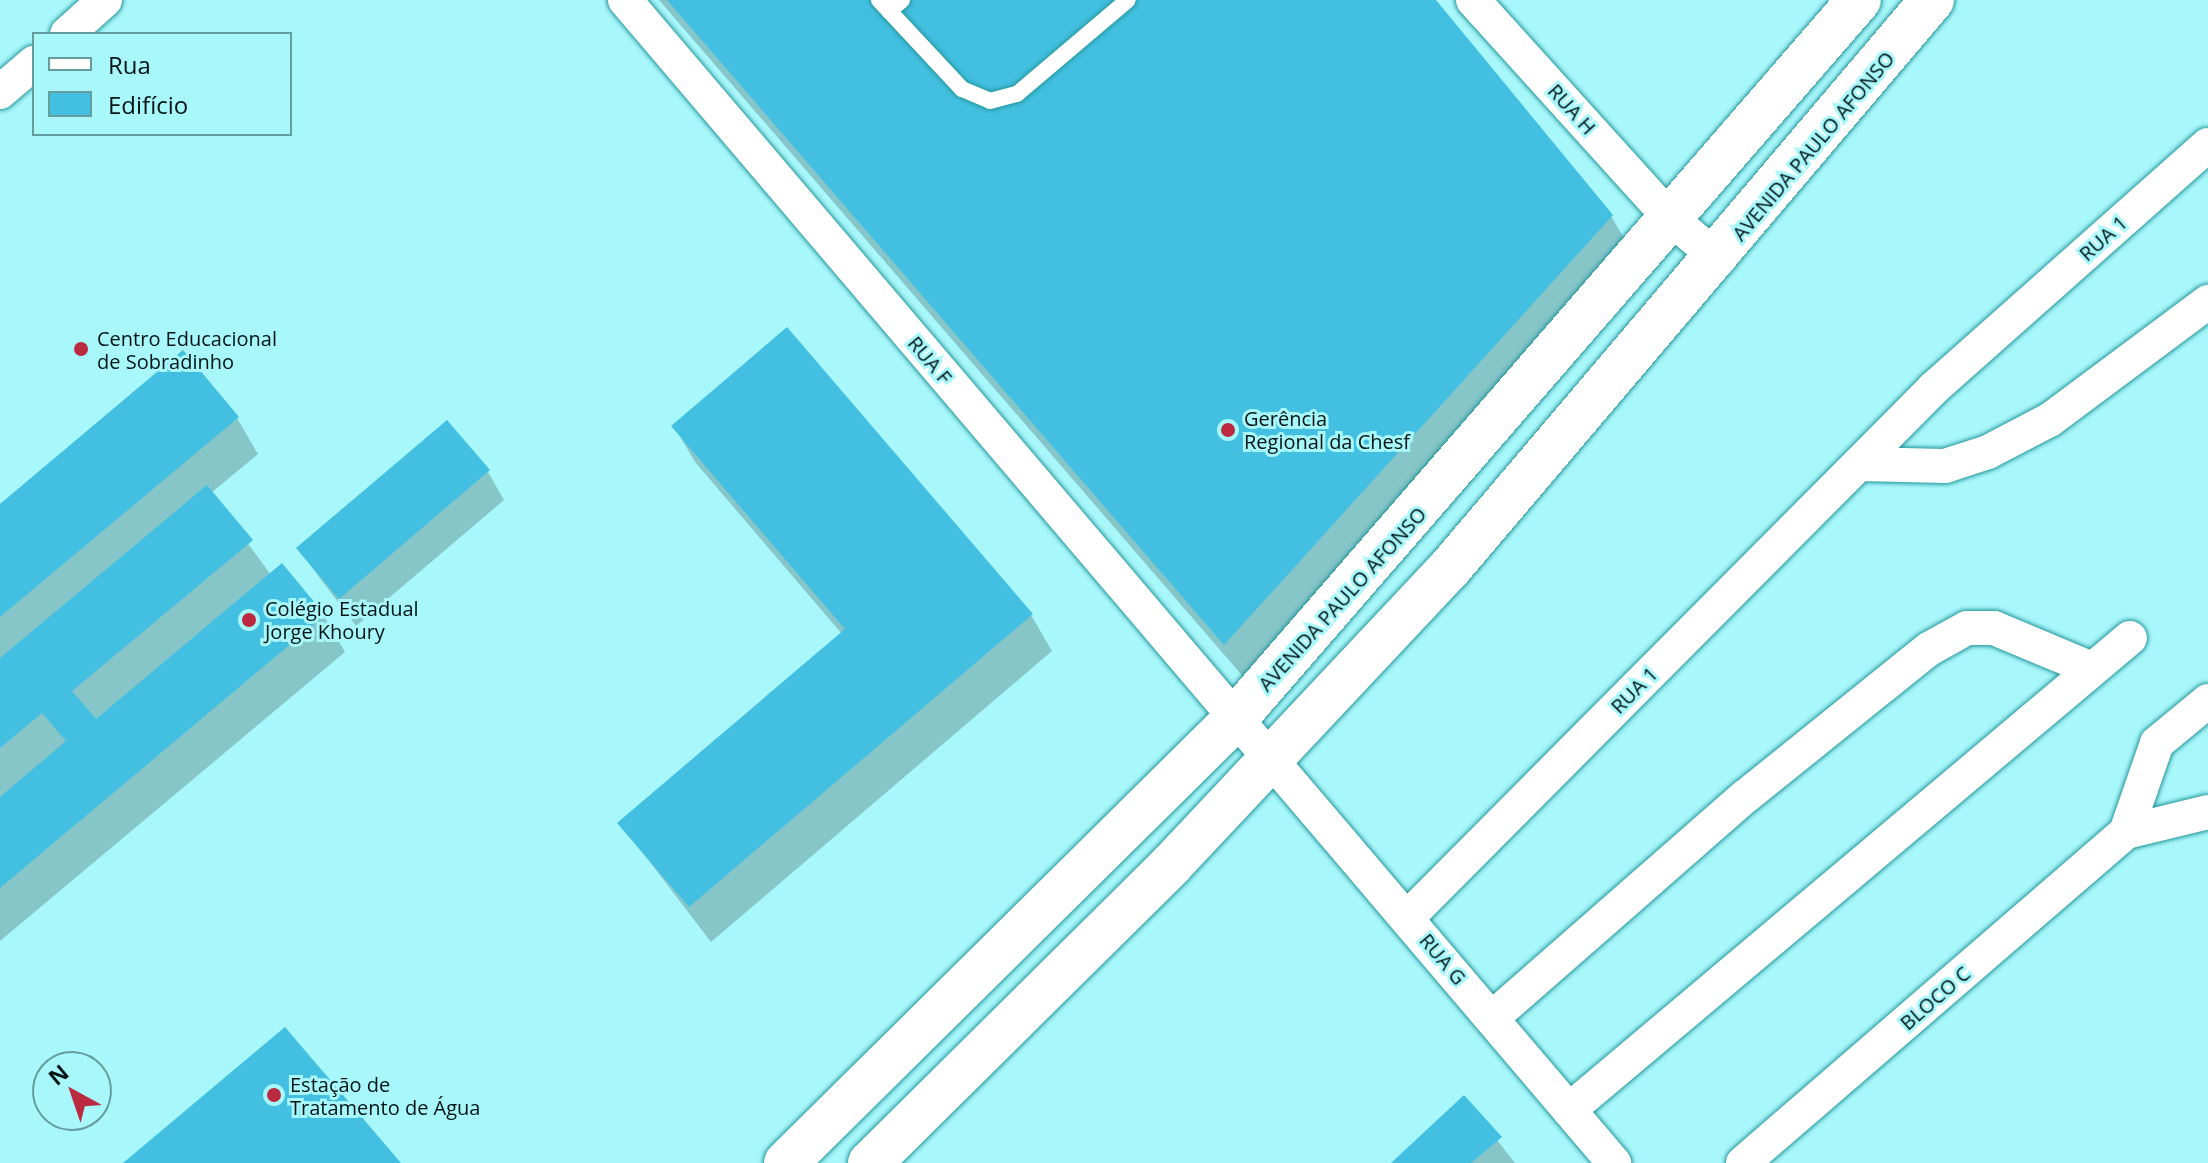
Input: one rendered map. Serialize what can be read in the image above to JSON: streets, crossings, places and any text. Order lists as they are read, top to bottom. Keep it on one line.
{"streets":{"main road":["AVENIDA PAULO AFONSO"],"street":["RUA H","RUA 1","RUA F","RUA G","BLOCO C"]},"crossings":[["RUA H","AVENIDA PAULO AFONSO"],["AVENIDA PAULO AFONSO","RUA F"],["AVENIDA PAULO AFONSO","RUA G"],["RUA 1","RUA G"],["RUA F","RUA G"]],"places":["Centro Educacional de Sobradinho","Gerência Regional da Chesf","Colégio Estadual Jorge Khoury","Estação de Tratamento de Água"],"legend":["Rua","Edifício"],"north":"top left"}
